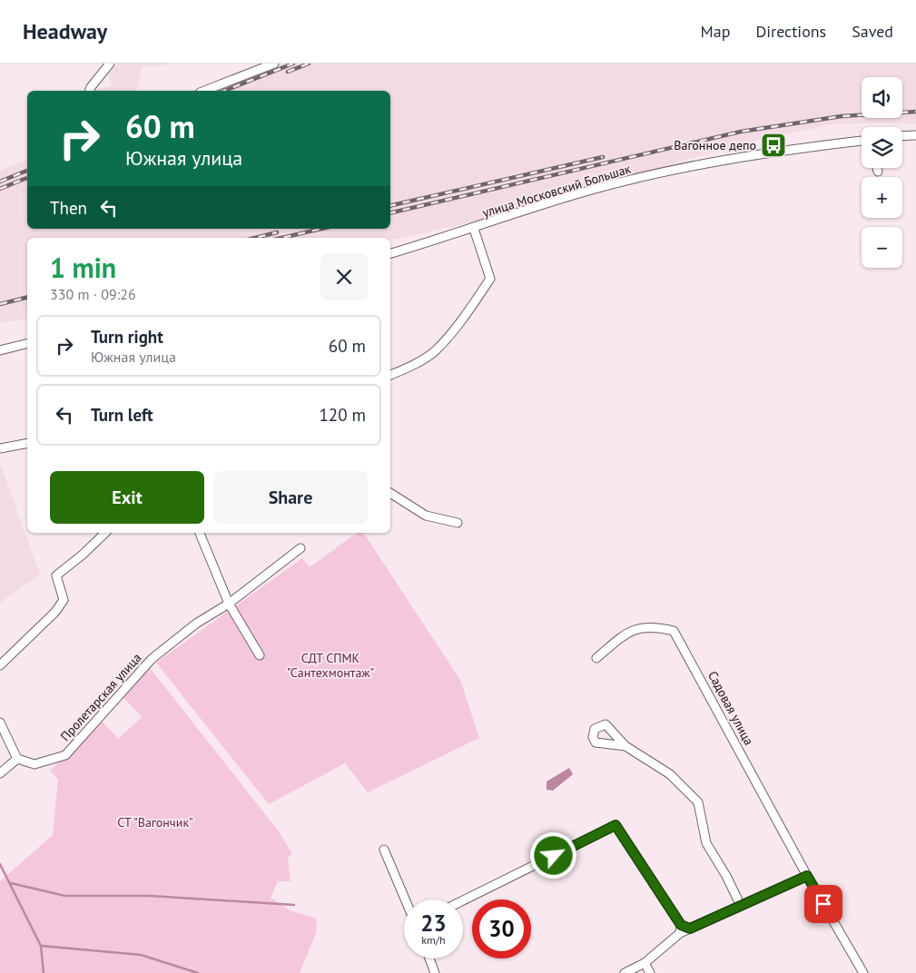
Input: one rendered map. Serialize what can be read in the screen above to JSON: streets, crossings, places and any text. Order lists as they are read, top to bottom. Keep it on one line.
{"streets":{"street":["улица Московский Большак","Пролетарская улица","Садовая улица"]},"parks":["СДТ СПМК \"Сантехмонтаж\"","СТ \"Вагончик\""],"places":{"bus stop":["Вагонное депо"]},"page":{"header":"Headway","nav":["Map","Directions","Saved"],"map_buttons":["+","−"],"turn":["60 m","Южная улица"],"then":"Then","heading":["1 min","330 m · 09:26"],"list":[{"name":"Turn right","note":"Южная улица","value":"60 m"},{"name":"Turn left","value":"120 m"}],"buttons":["Exit","Share"],"speed":"23 km/h","limit":"30"}}
